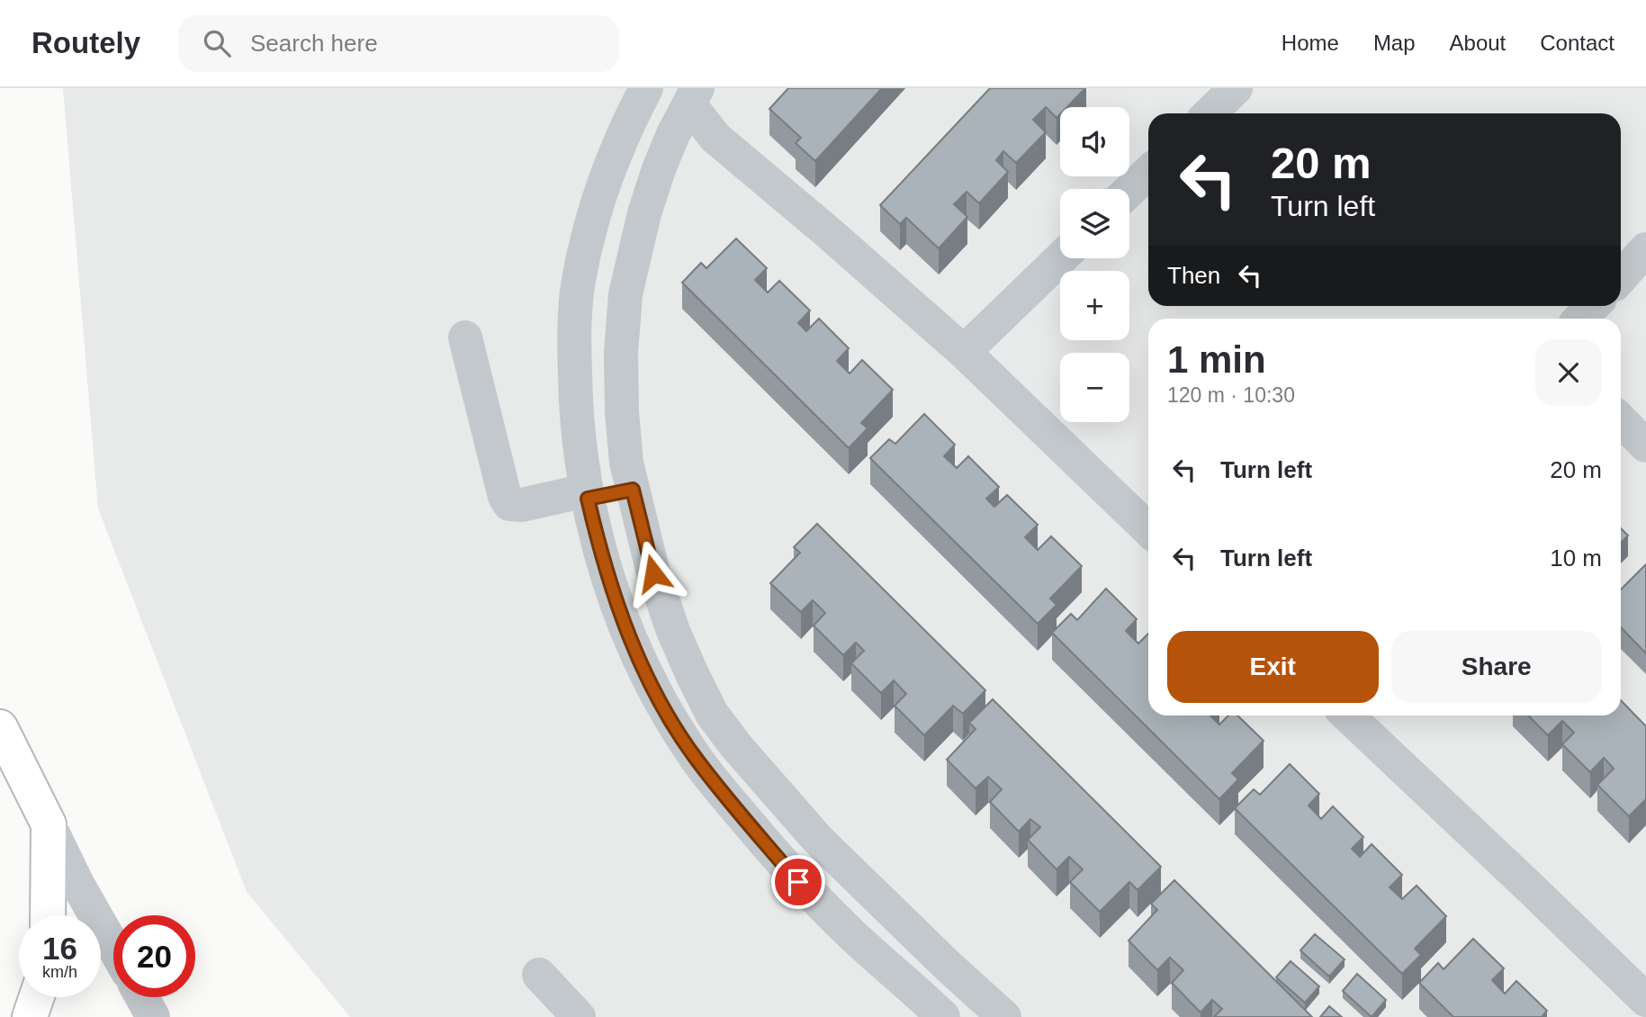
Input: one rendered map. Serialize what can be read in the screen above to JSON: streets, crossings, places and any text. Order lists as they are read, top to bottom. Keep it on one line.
{"page":{"header":"Routely","search":"Search here","nav":["Home","Map","About","Contact"],"map_buttons":["+","−"],"turn":["20 m","Turn left"],"then":"Then","heading":["1 min","120 m · 10:30"],"list":[{"name":"Turn left","value":"20 m"},{"name":"Turn left","value":"10 m"}],"buttons":["Exit","Share"],"speed":"16 km/h","limit":"20"}}
